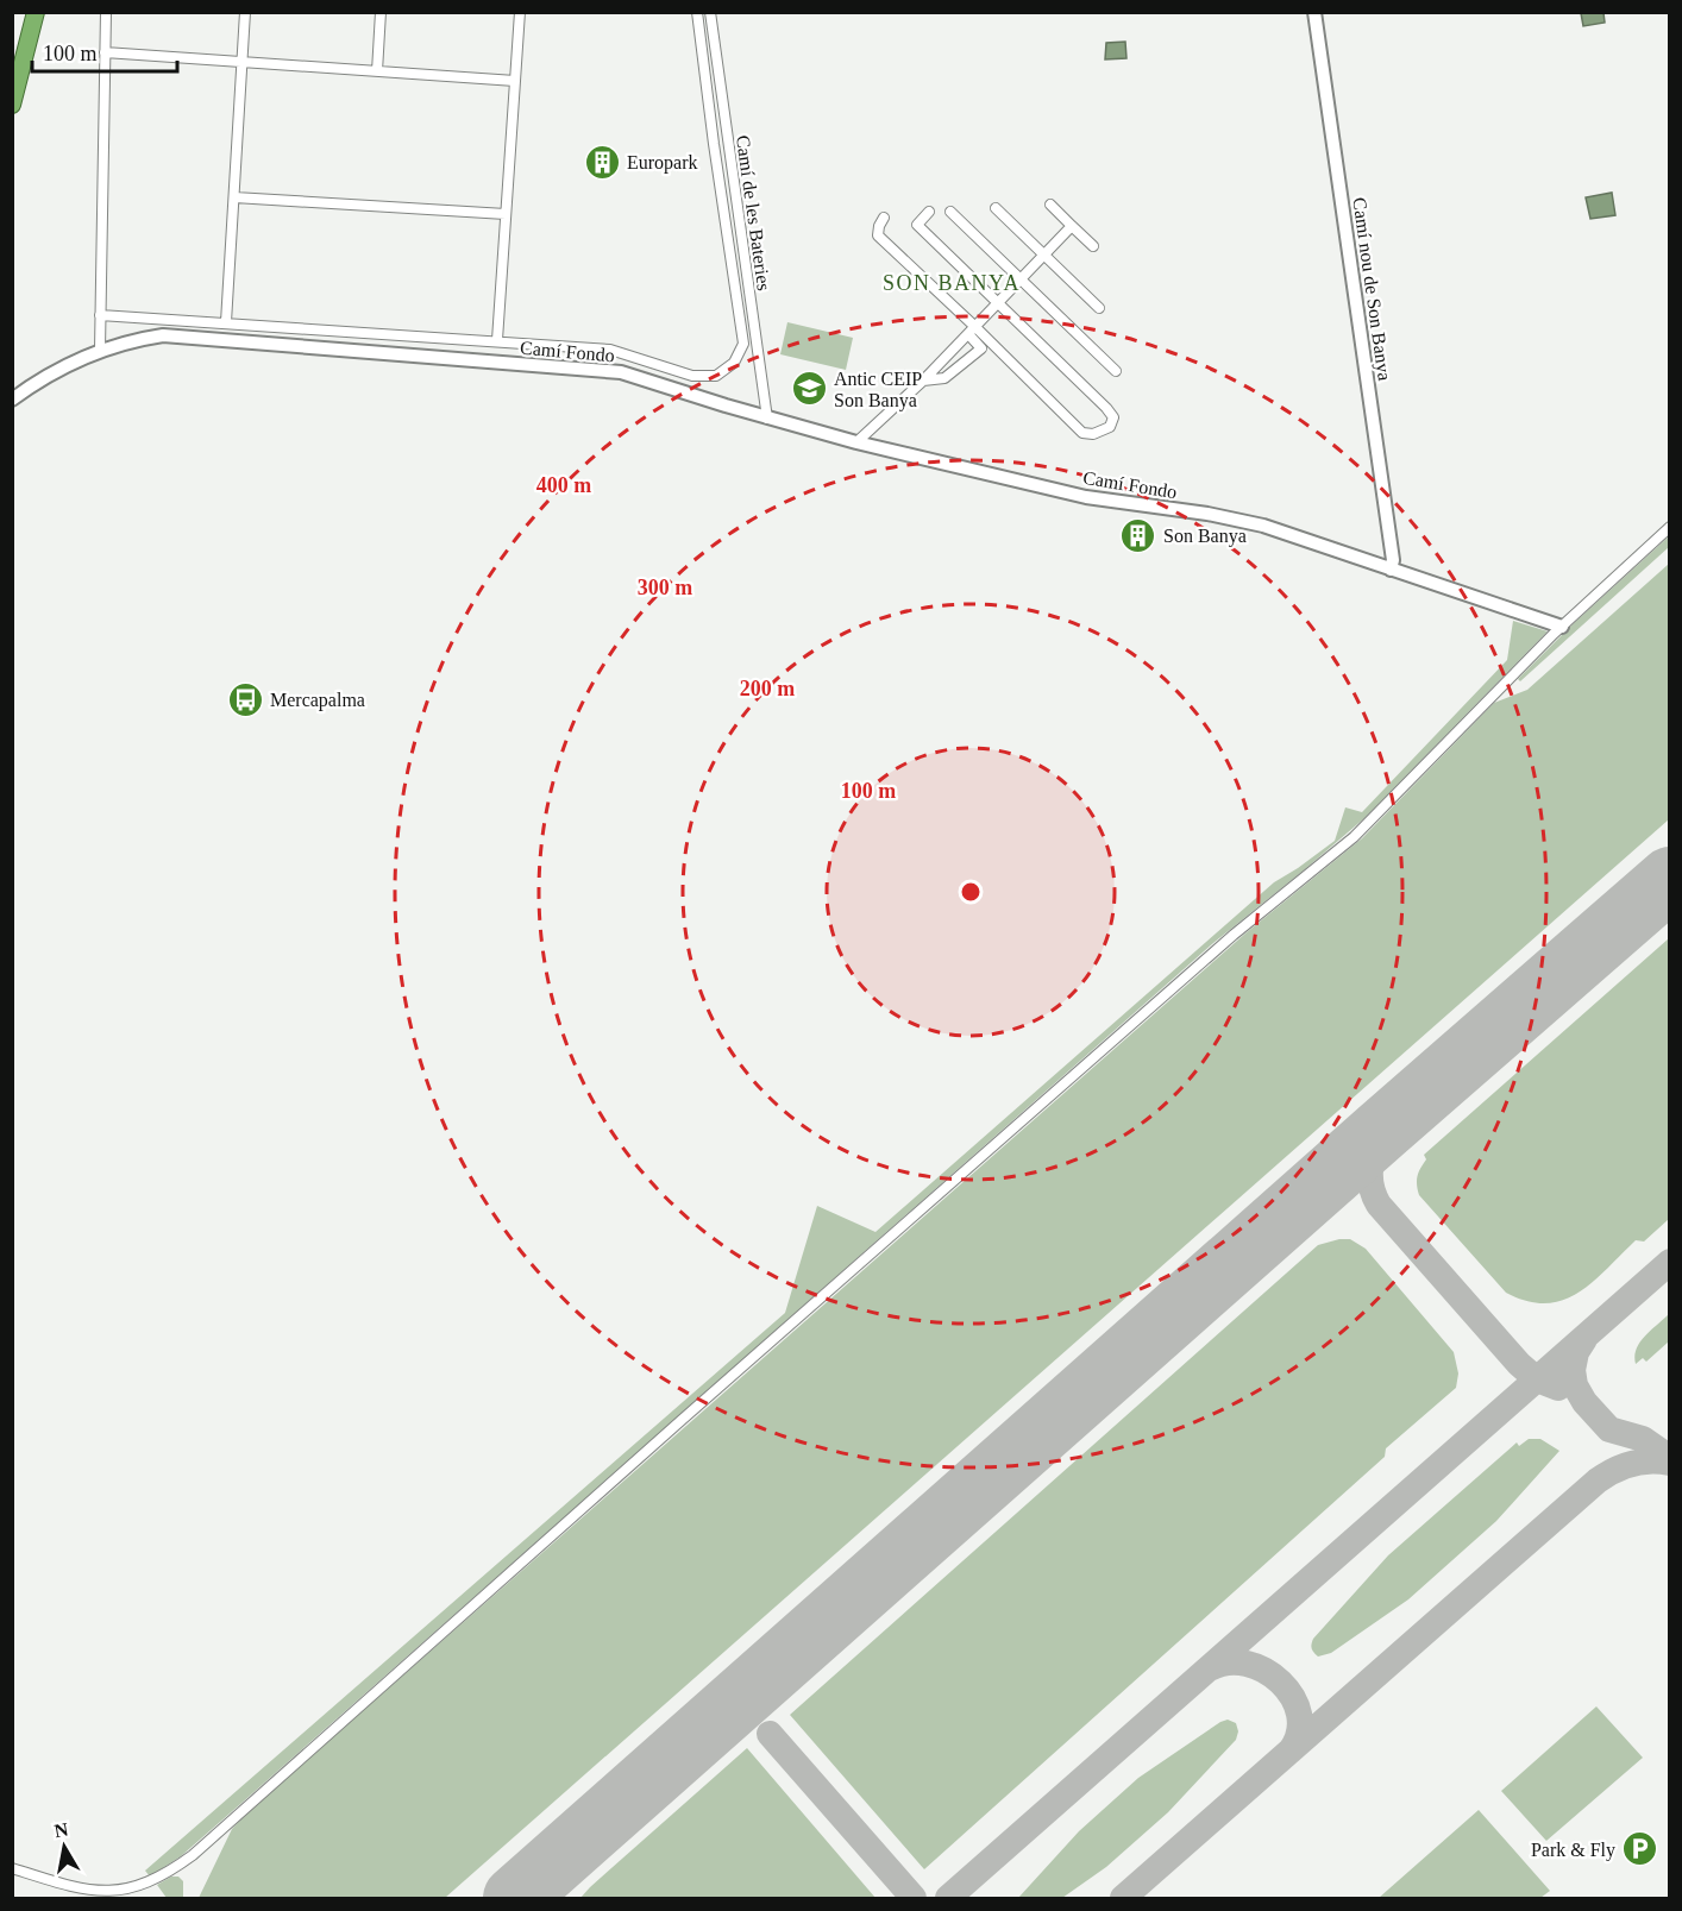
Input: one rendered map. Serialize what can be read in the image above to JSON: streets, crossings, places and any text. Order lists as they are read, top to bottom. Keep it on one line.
{"streets":{"street":["Camí de les Bateries","Camí nou de Son Banya","Camí Fondo"]},"crossings":[["Camí de les Bateries","Camí Fondo"],["Camí nou de Son Banya","Camí Fondo"]],"districts":["SON BANYA"],"places":{"building":["Europark","Son Banya"],"school or university":["Antic CEIP Son Banya"],"bus stop":["Mercapalma"],"parking":["Park & Fly"]},"scale_bar":"100 m","north":"top","rings":["400 m","300 m","200 m","100 m"]}
